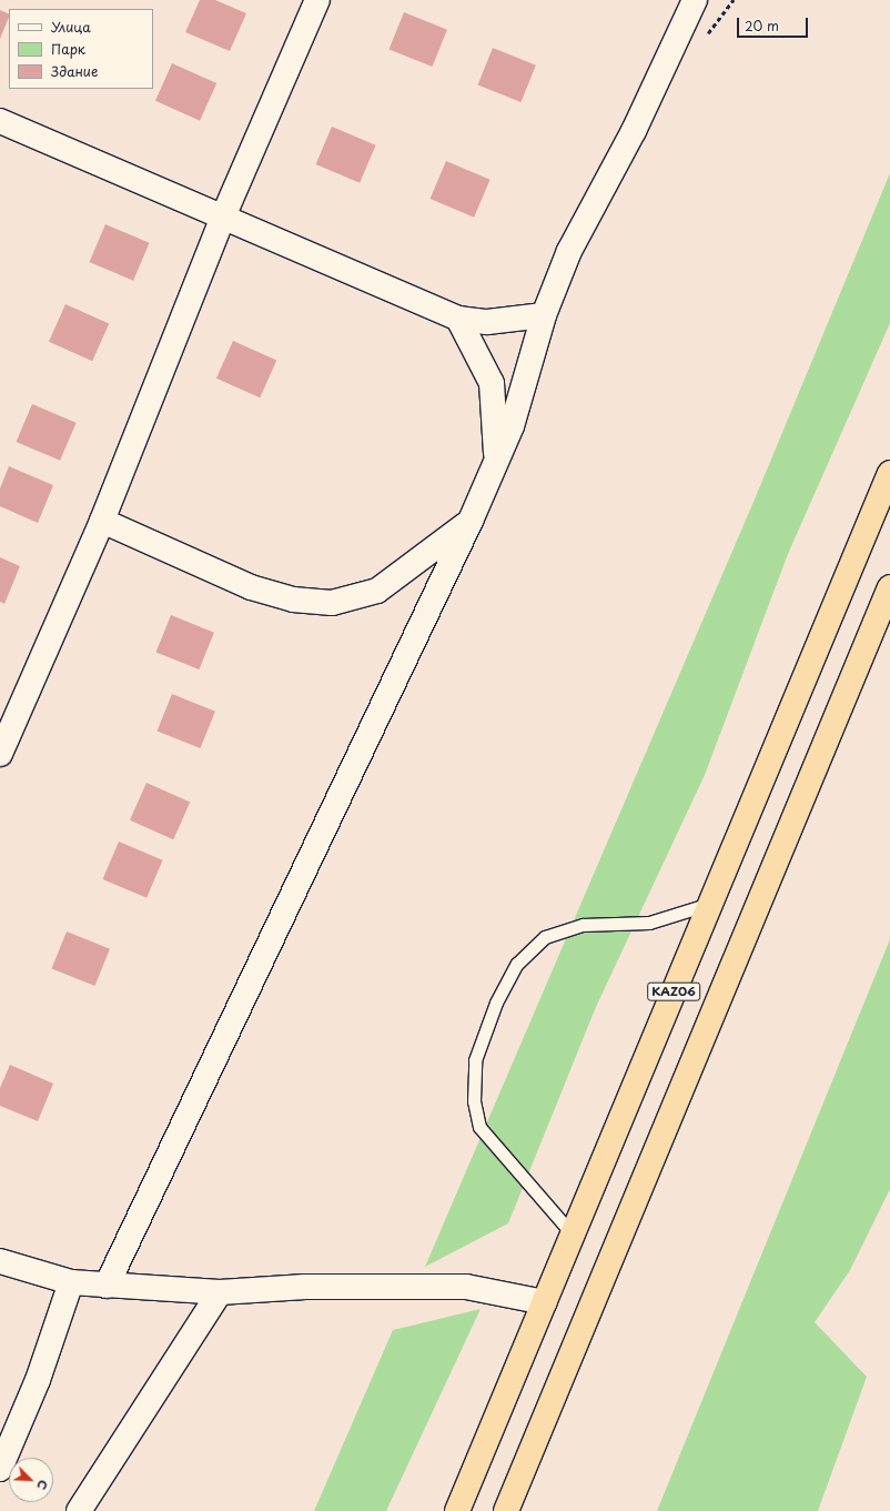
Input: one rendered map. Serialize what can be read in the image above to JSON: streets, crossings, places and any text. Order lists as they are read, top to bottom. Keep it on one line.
{"streets":{"highway":["KАZ06"]},"legend":["Улица","Парк","Здание"],"scale_bar":"20 m","north":"bottom right"}
